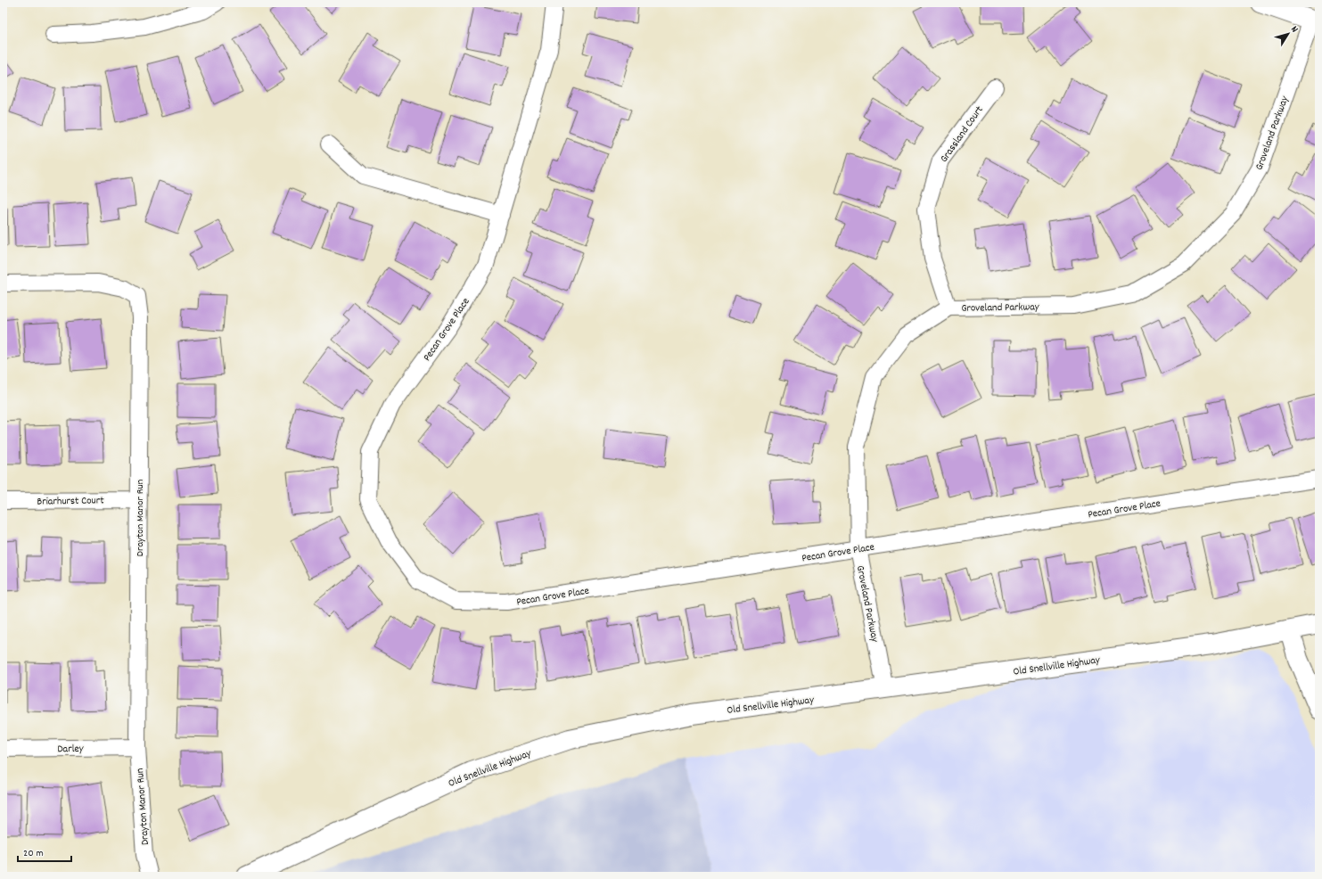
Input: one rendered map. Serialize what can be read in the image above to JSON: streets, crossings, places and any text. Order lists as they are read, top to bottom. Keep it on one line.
{"streets":{"street":["Groveland Parkway","Grassland Court","Pecan Grove Place","Briarhurst Court","Drayton Manor Run","Old Snellville Highway","Darley"]},"crossings":[["Groveland Parkway","Grassland Court"],["Groveland Parkway","Pecan Grove Place"],["Groveland Parkway","Old Snellville Highway"],["Briarhurst Court","Drayton Manor Run"],["Drayton Manor Run","Darley"]],"scale_bar":"20 m","north":"top right"}
